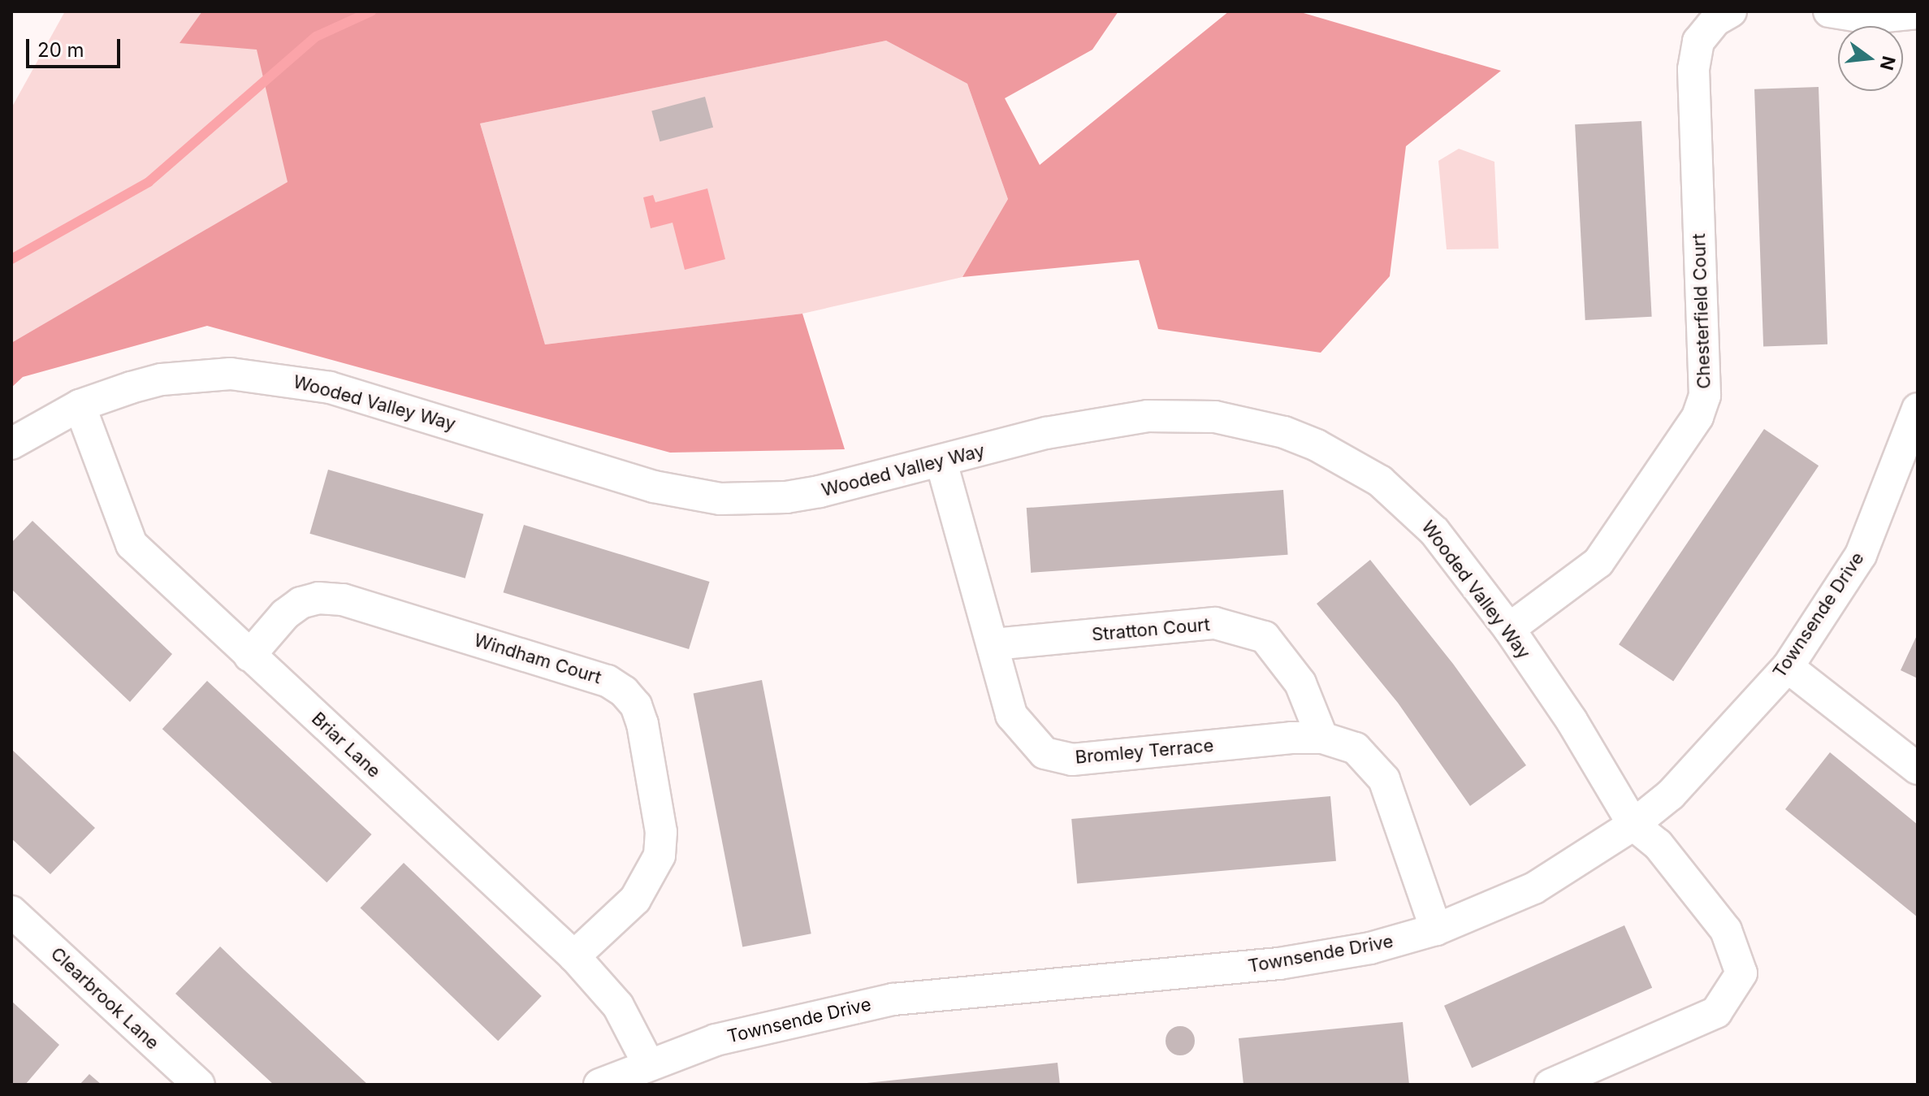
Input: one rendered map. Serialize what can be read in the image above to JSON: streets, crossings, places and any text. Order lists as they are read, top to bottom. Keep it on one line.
{"streets":{"street":["Chesterfield Court","Wooded Valley Way","Townsende Drive","Stratton Court","Windham Court","Briar Lane","Bromley Terrace","Clearbrook Lane"]},"crossings":[["Chesterfield Court","Wooded Valley Way"],["Wooded Valley Way","Townsende Drive"],["Wooded Valley Way","Briar Lane"],["Wooded Valley Way","Bromley Terrace"],["Townsende Drive","Briar Lane"],["Stratton Court","Bromley Terrace"],["Windham Court","Briar Lane"]],"scale_bar":"20 m","north":"right"}
